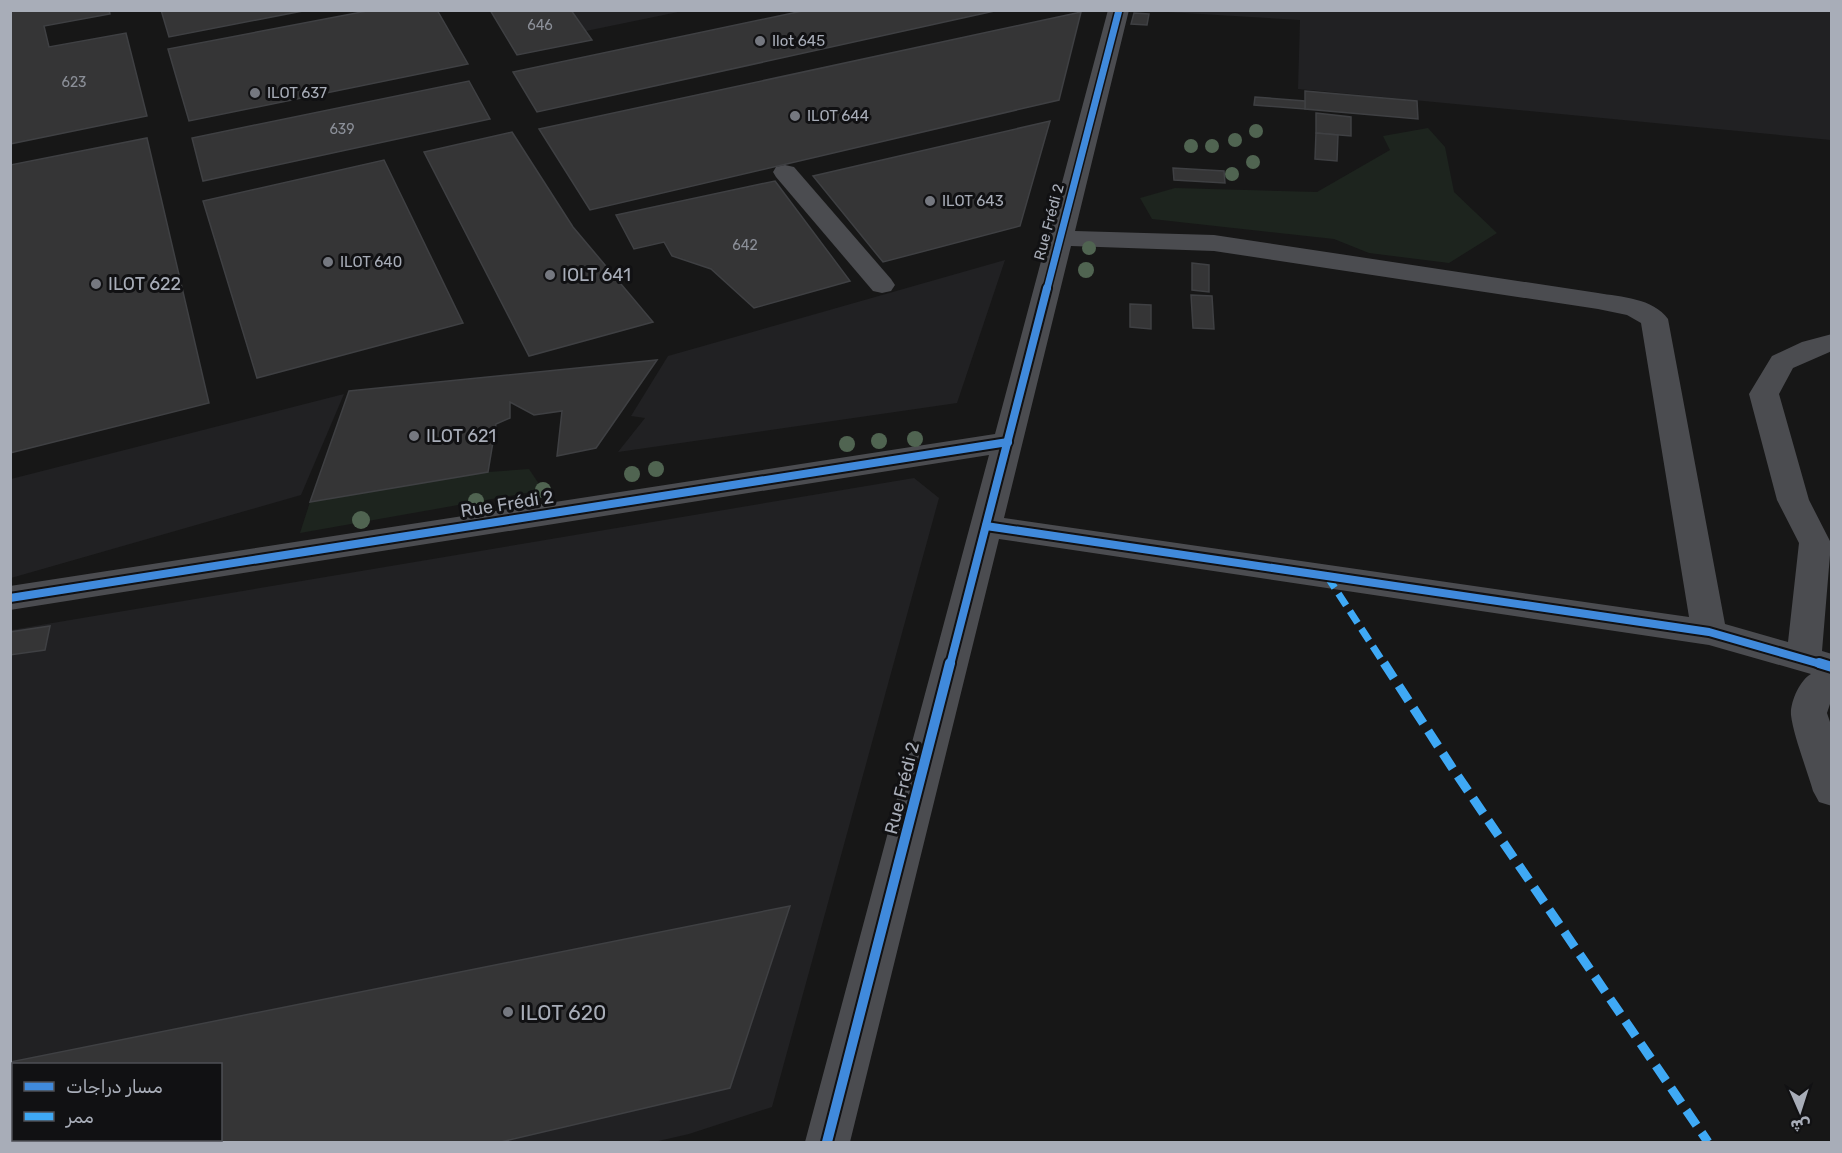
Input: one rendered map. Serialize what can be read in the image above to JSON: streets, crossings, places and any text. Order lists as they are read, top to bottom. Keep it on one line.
{"streets":{"street":["Rue Frédi 2"]},"places":["Ilot 645","ILOT 637","ILOT 644","ILOT 643","ILOT 640","IOLT 641","ILOT 622","ILOT 621","ILOT 620"],"house_numbers":["646","623","639","642"],"legend":["مسار دراجات","ممر"],"north":"bottom"}
